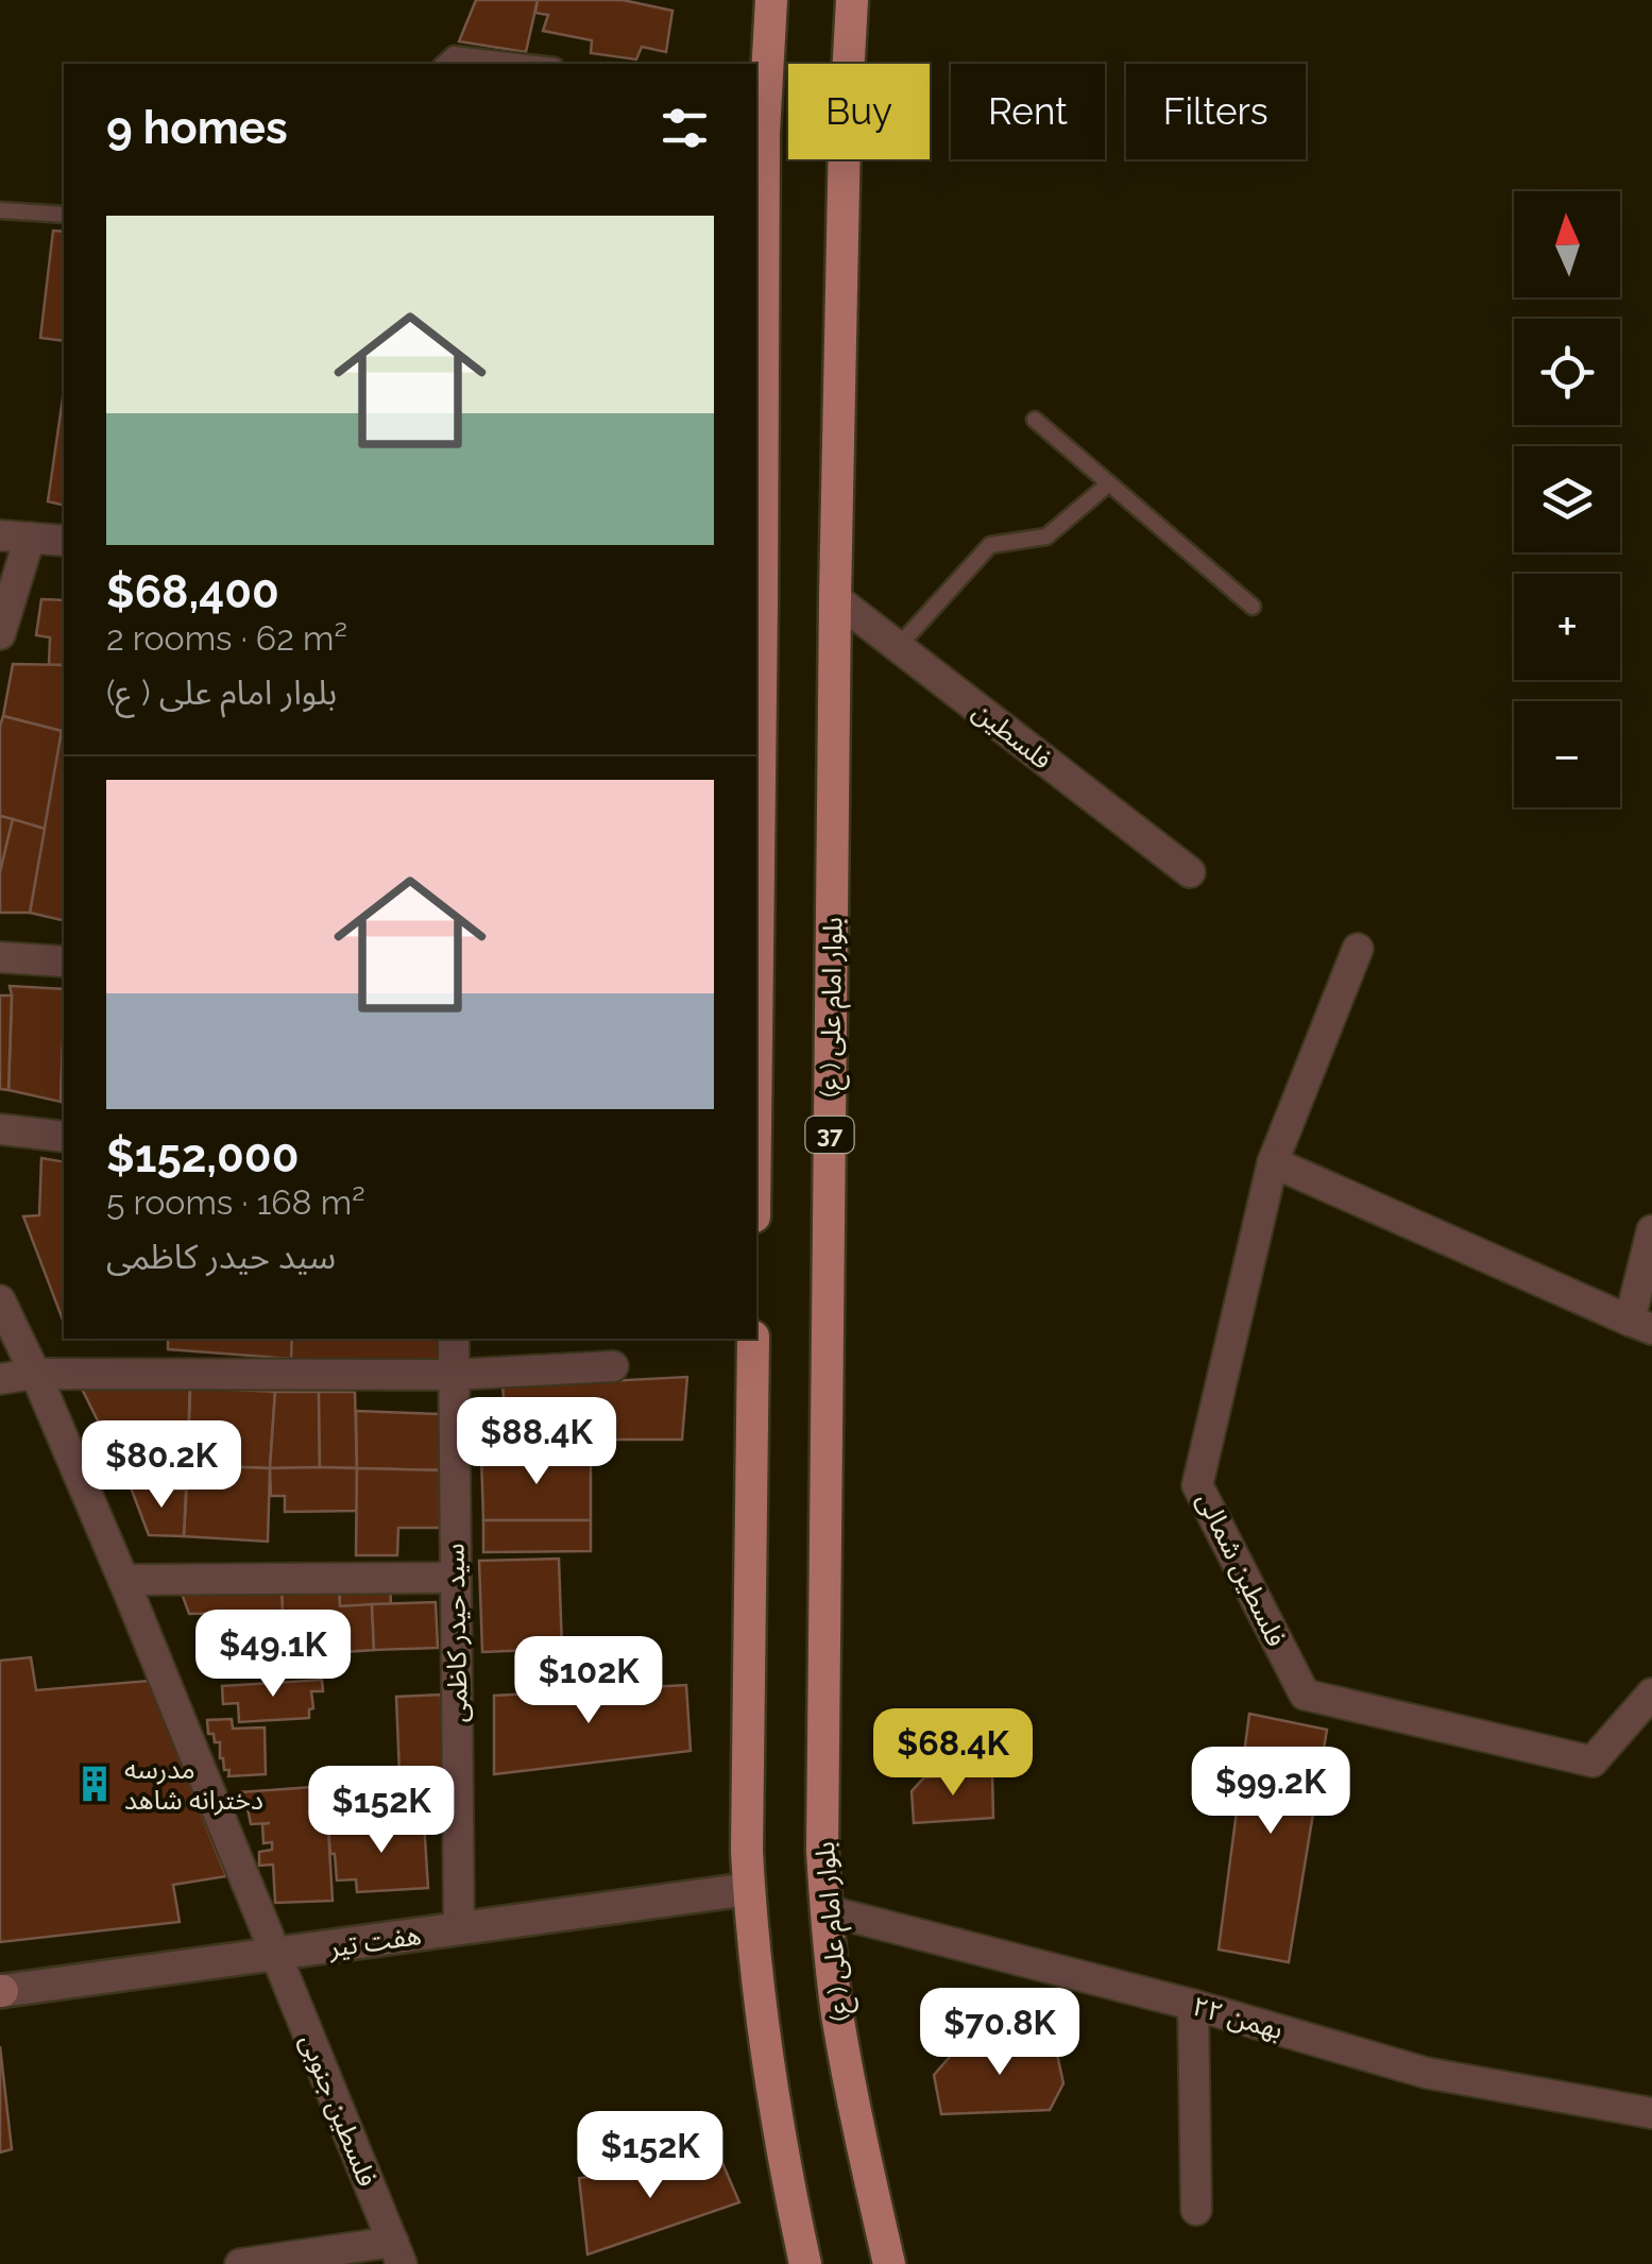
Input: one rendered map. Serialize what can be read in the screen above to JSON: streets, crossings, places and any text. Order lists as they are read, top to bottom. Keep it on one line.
{"streets":{"main road":["بلوار امام علی ( ع)","37"],"street":["فلسطین","فلسطین شمالی","سید حیدر کاظمی","هفت تیر","۲۲ بهمن","فلسطین جنوبی"]},"crossings":[["فلسطین","بلوار امام علی ( ع)"],["بلوار امام علی ( ع)","۲۲ بهمن"],["سید حیدر کاظمی","هفت تیر"],["هفت تیر","فلسطین جنوبی"]],"places":{"building":["مدرسه دخترانه شاهد"]},"north":"top","page":{"chip":["Buy","Rent","Filters"],"heading":"9 homes","map_buttons":["+","−"],"list":[{"name":"$68,400","note":"2 rooms · 62 m² · بلوار امام علی ( ع)"},{"name":"$152,000","note":"5 rooms · 168 m² · سید حیدر کاظمی"}],"price":["$88.4K","$80.2K","$49.1K","$102K","$68.4K","$99.2K","$152K","$70.8K","$152K"]}}
